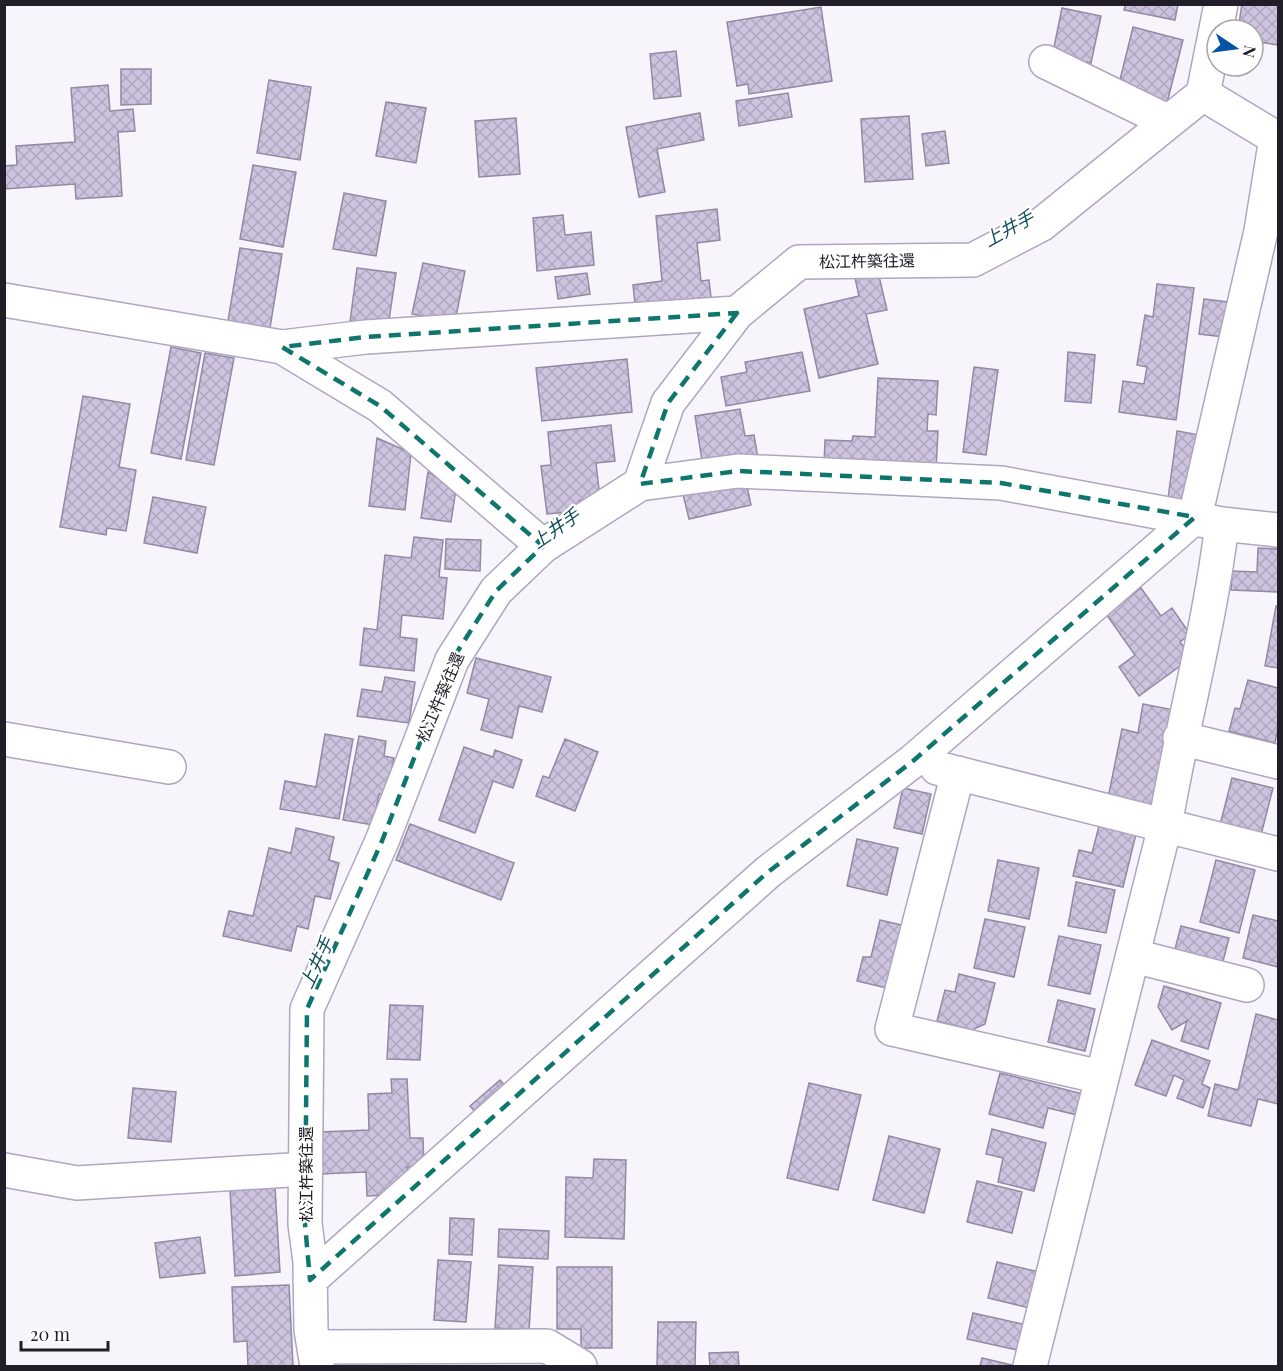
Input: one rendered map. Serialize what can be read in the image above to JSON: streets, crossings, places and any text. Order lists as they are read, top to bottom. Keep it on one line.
{"streets":{"street":["松江杵築往還"]},"water":["上井手"],"scale_bar":"20 m","north":"right"}
